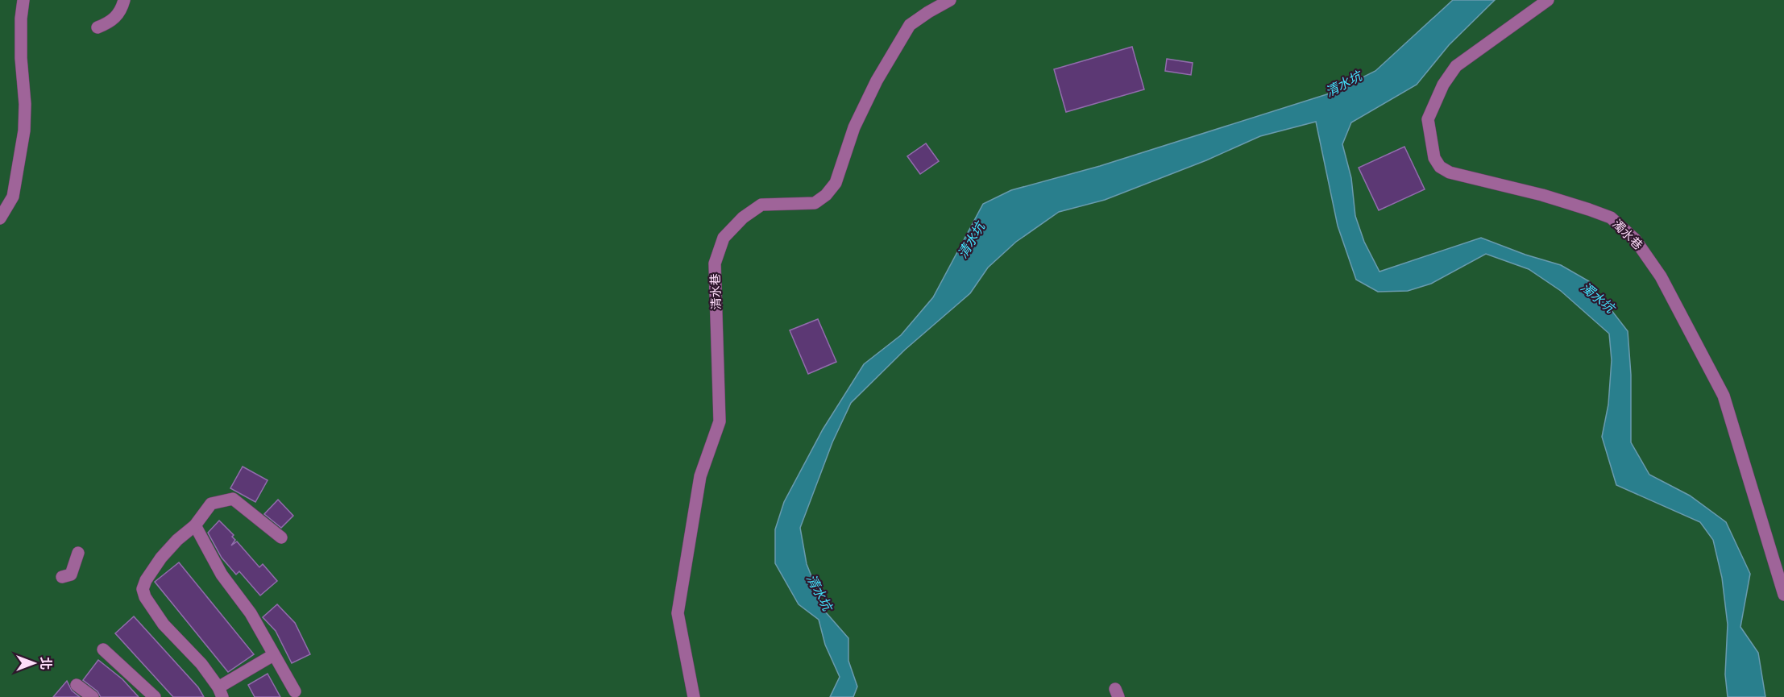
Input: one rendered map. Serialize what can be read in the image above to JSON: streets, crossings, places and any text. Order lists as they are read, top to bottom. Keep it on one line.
{"streets":{"lane":["濁水巷","清水巷"]},"water":["清水坑","濁水坑"],"north":"right"}
